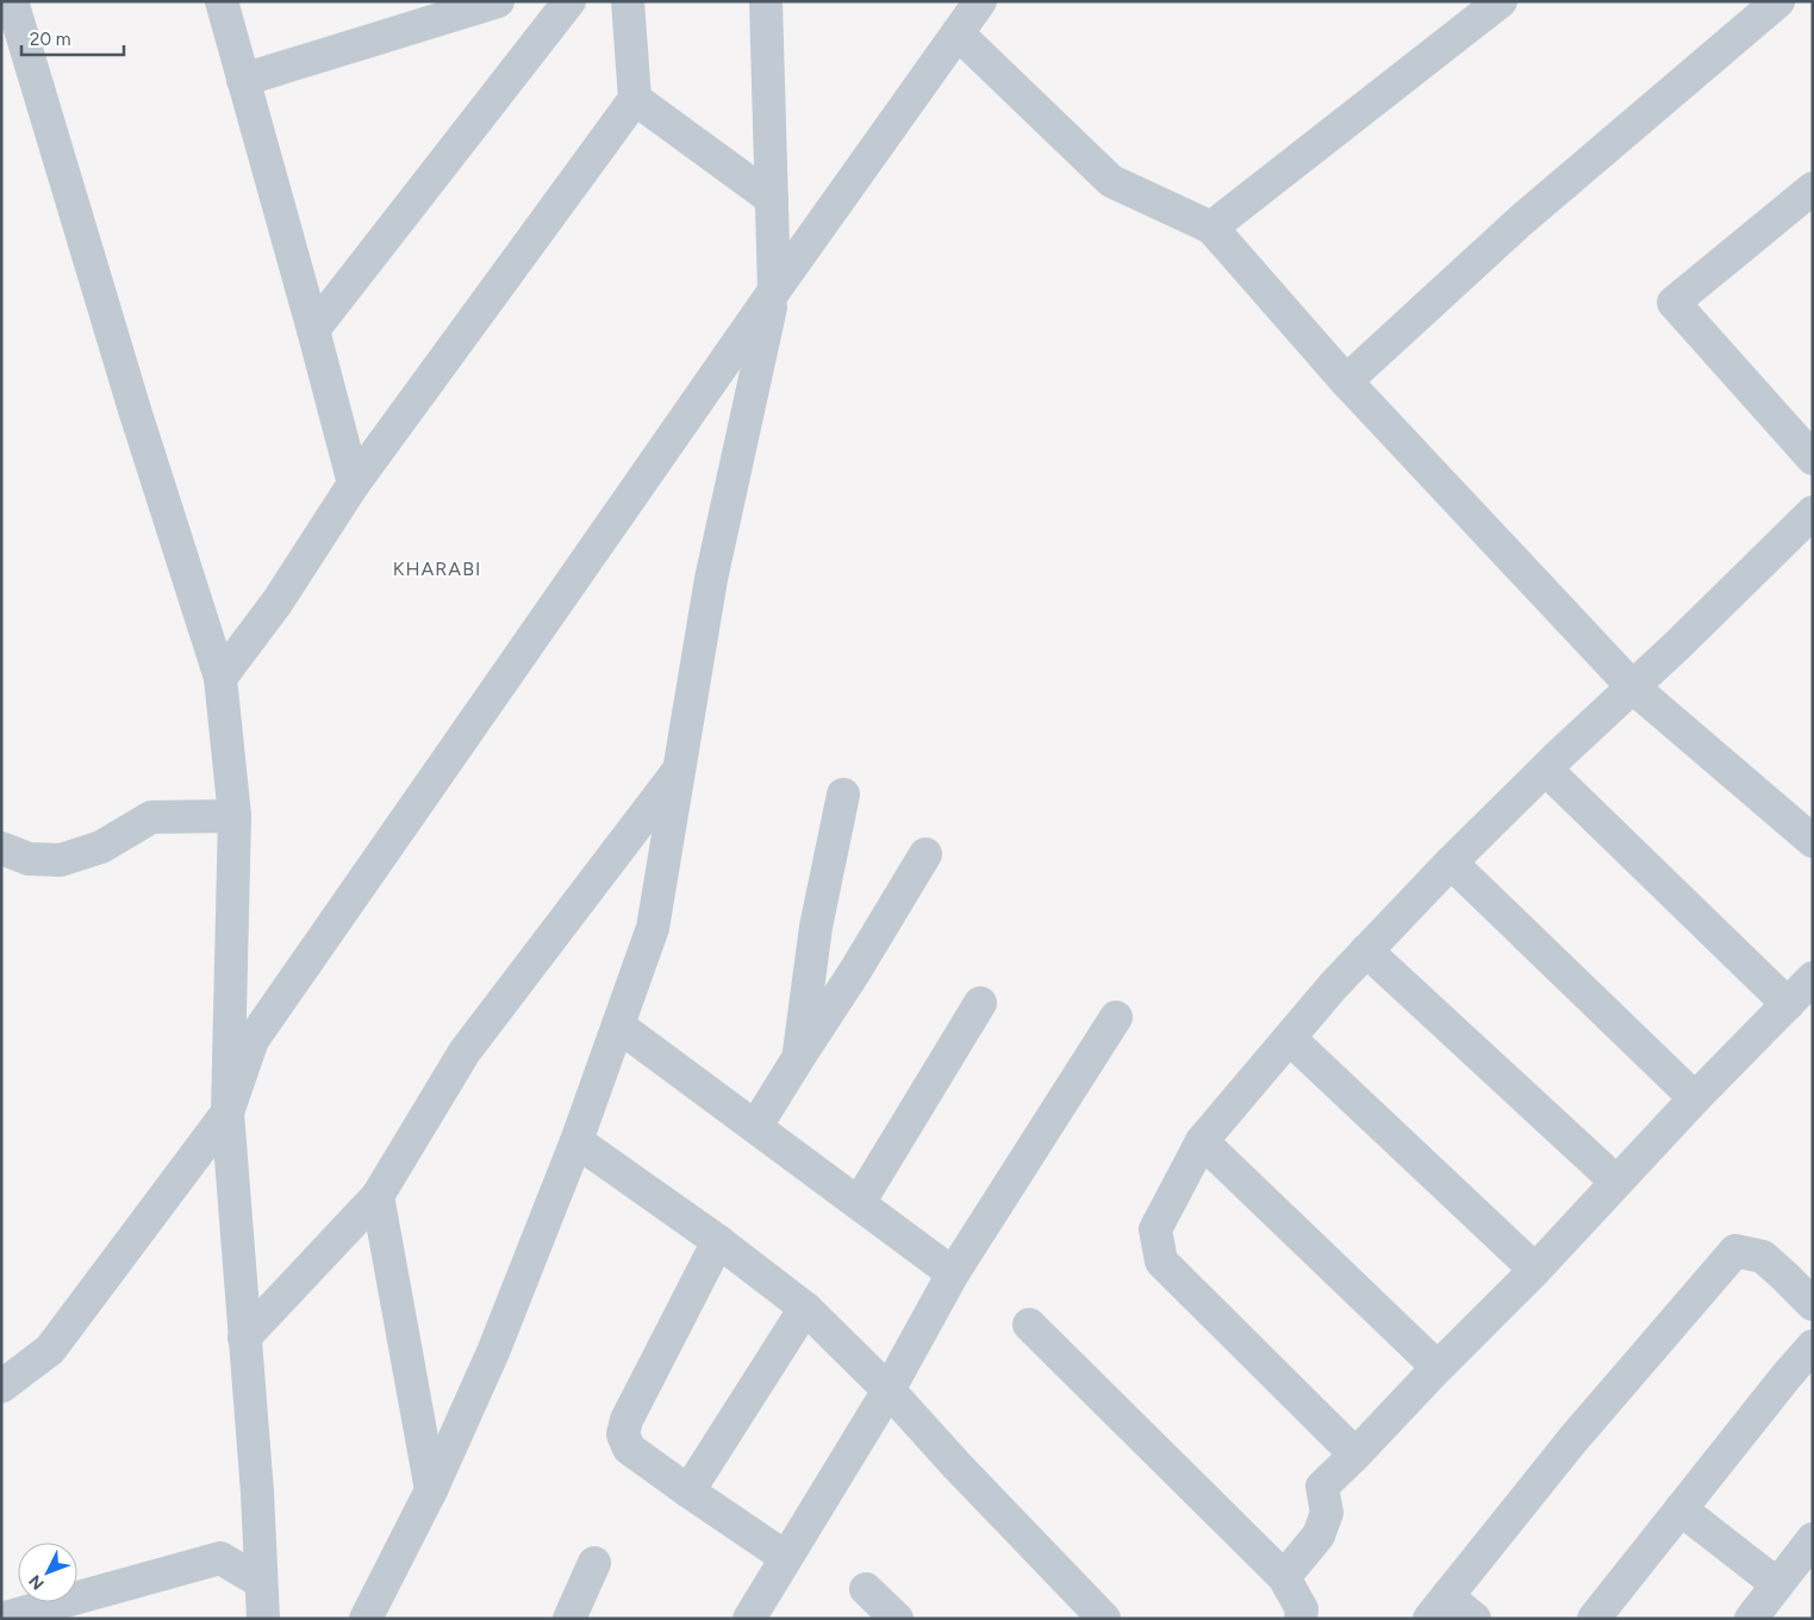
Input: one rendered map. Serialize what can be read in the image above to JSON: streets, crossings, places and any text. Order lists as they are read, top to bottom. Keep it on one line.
{"districts":["KHARABI"],"scale_bar":"20 m","north":"bottom left"}
